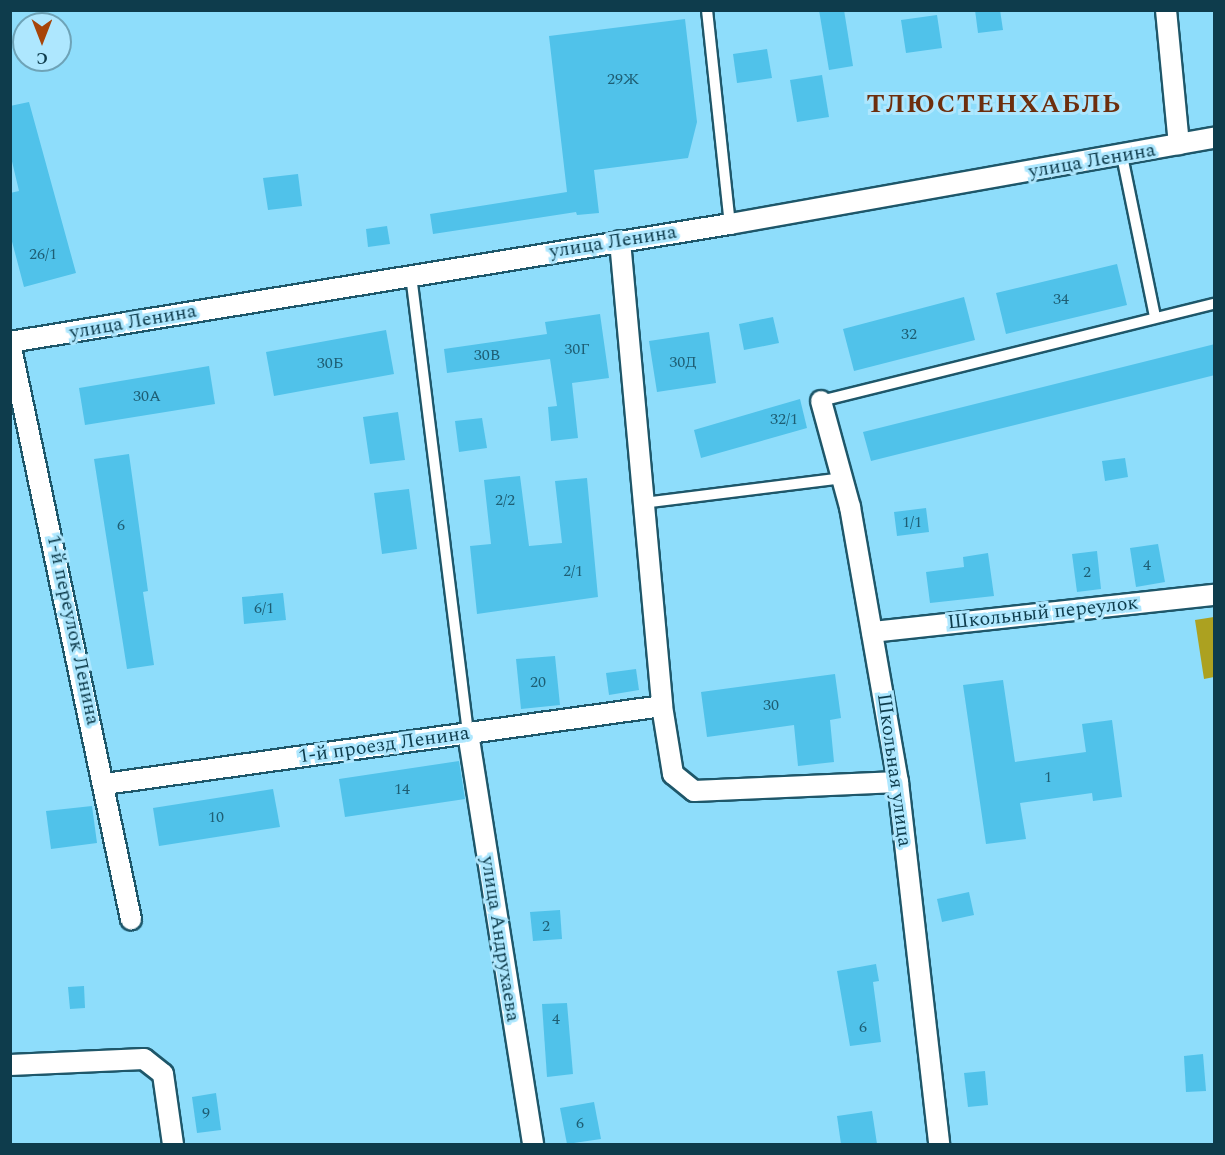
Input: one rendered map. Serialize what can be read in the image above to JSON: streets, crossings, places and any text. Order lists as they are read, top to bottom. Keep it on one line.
{"streets":{"street":["улица Ленина","Школьный переулок","1-й переулок Ленина","1-й проезд Ленина","Школьная улица","улица Андрухаева"]},"crossings":[["улица Ленина","1-й переулок Ленина"],["Школьный переулок","Школьная улица"],["1-й переулок Ленина","1-й проезд Ленина"],["1-й проезд Ленина","улица Андрухаева"]],"districts":["ТЛЮСТЕНХАБЛЬ"],"house_numbers":["29Ж","26/1","34","32","30Г","30В","30Д","30Б","30А","32/1","2/2","1/1","6","4","2/1","2","6/1","20","30","1","14","10","2","4","6","9","6"],"north":"bottom"}
